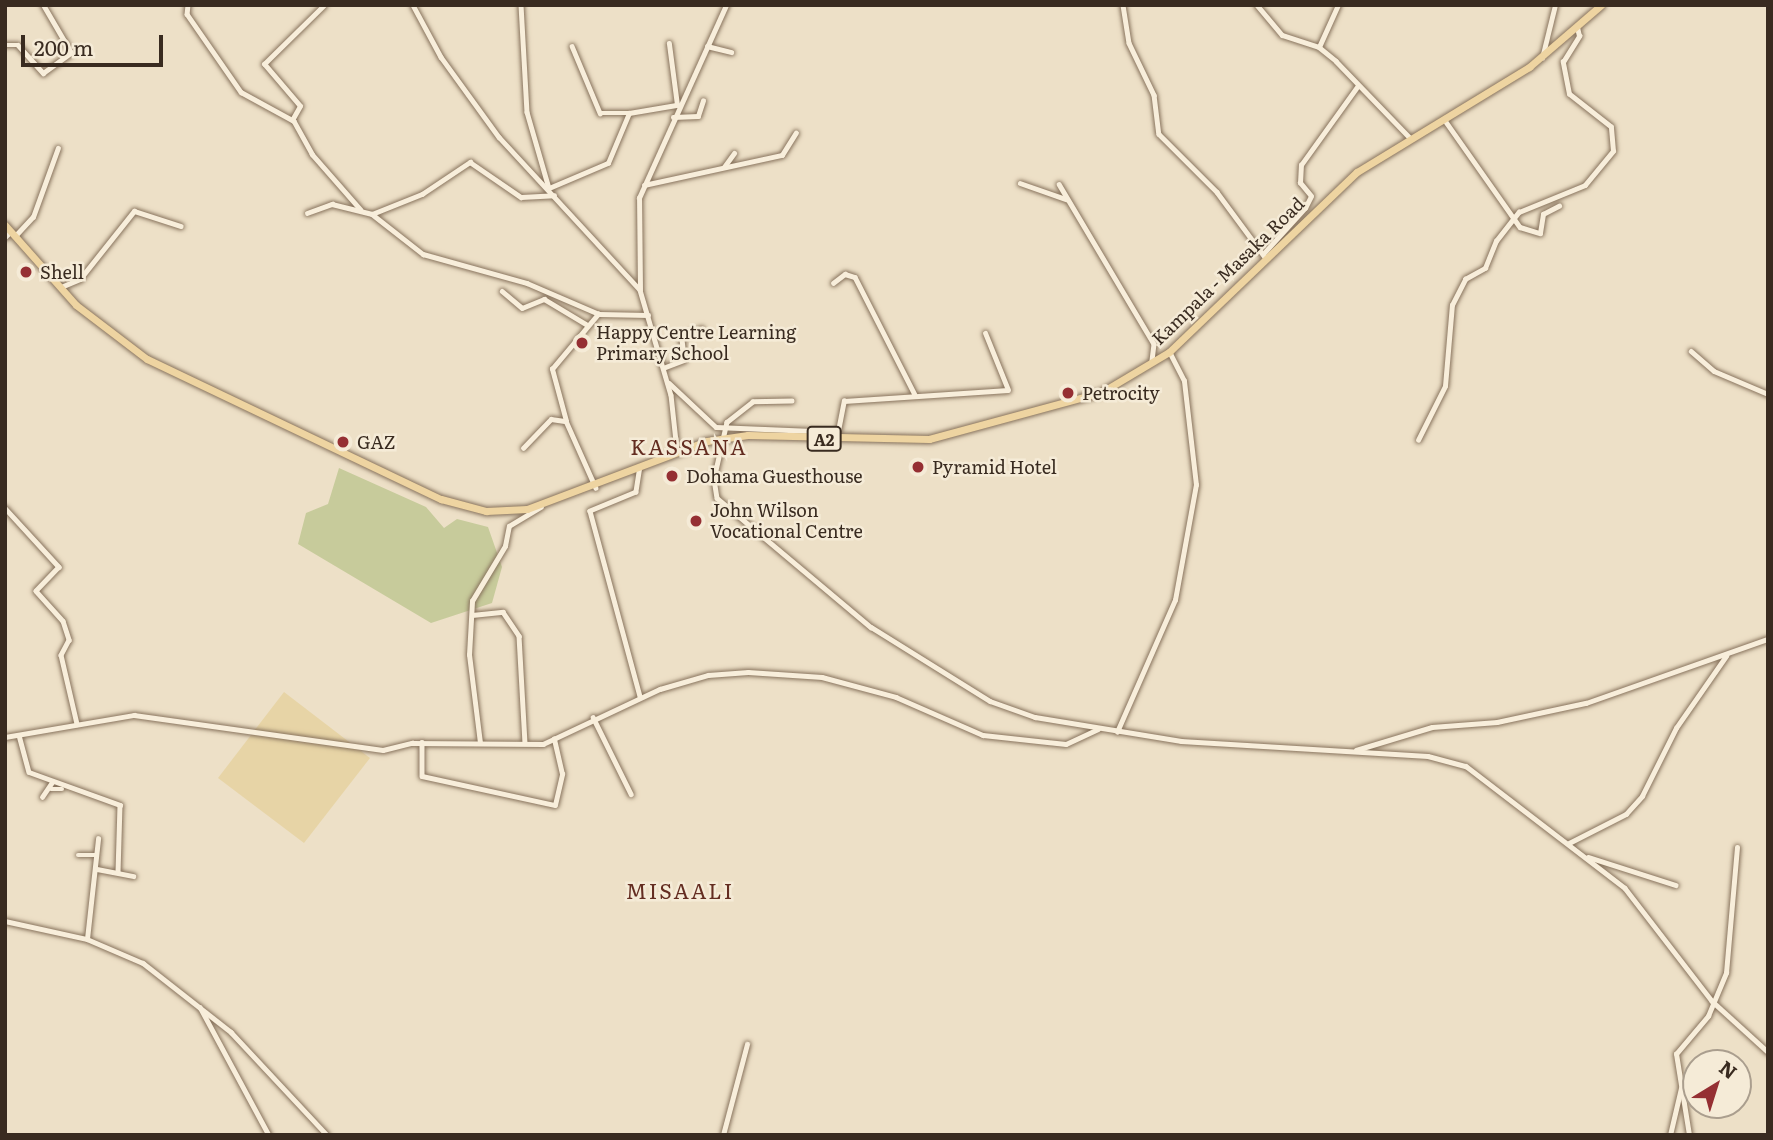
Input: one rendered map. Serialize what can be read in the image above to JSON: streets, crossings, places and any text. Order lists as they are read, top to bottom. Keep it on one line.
{"streets":{"main road":["Kampala - Masaka Road","A2"]},"districts":["KASSANA","MISAALI"],"places":["Shell","Happy Centre Learning Primary School","Petrocity","GAZ","Pyramid Hotel","Dohama Guesthouse","John Wilson Vocational Centre"],"scale_bar":"200 m","north":"top right"}
